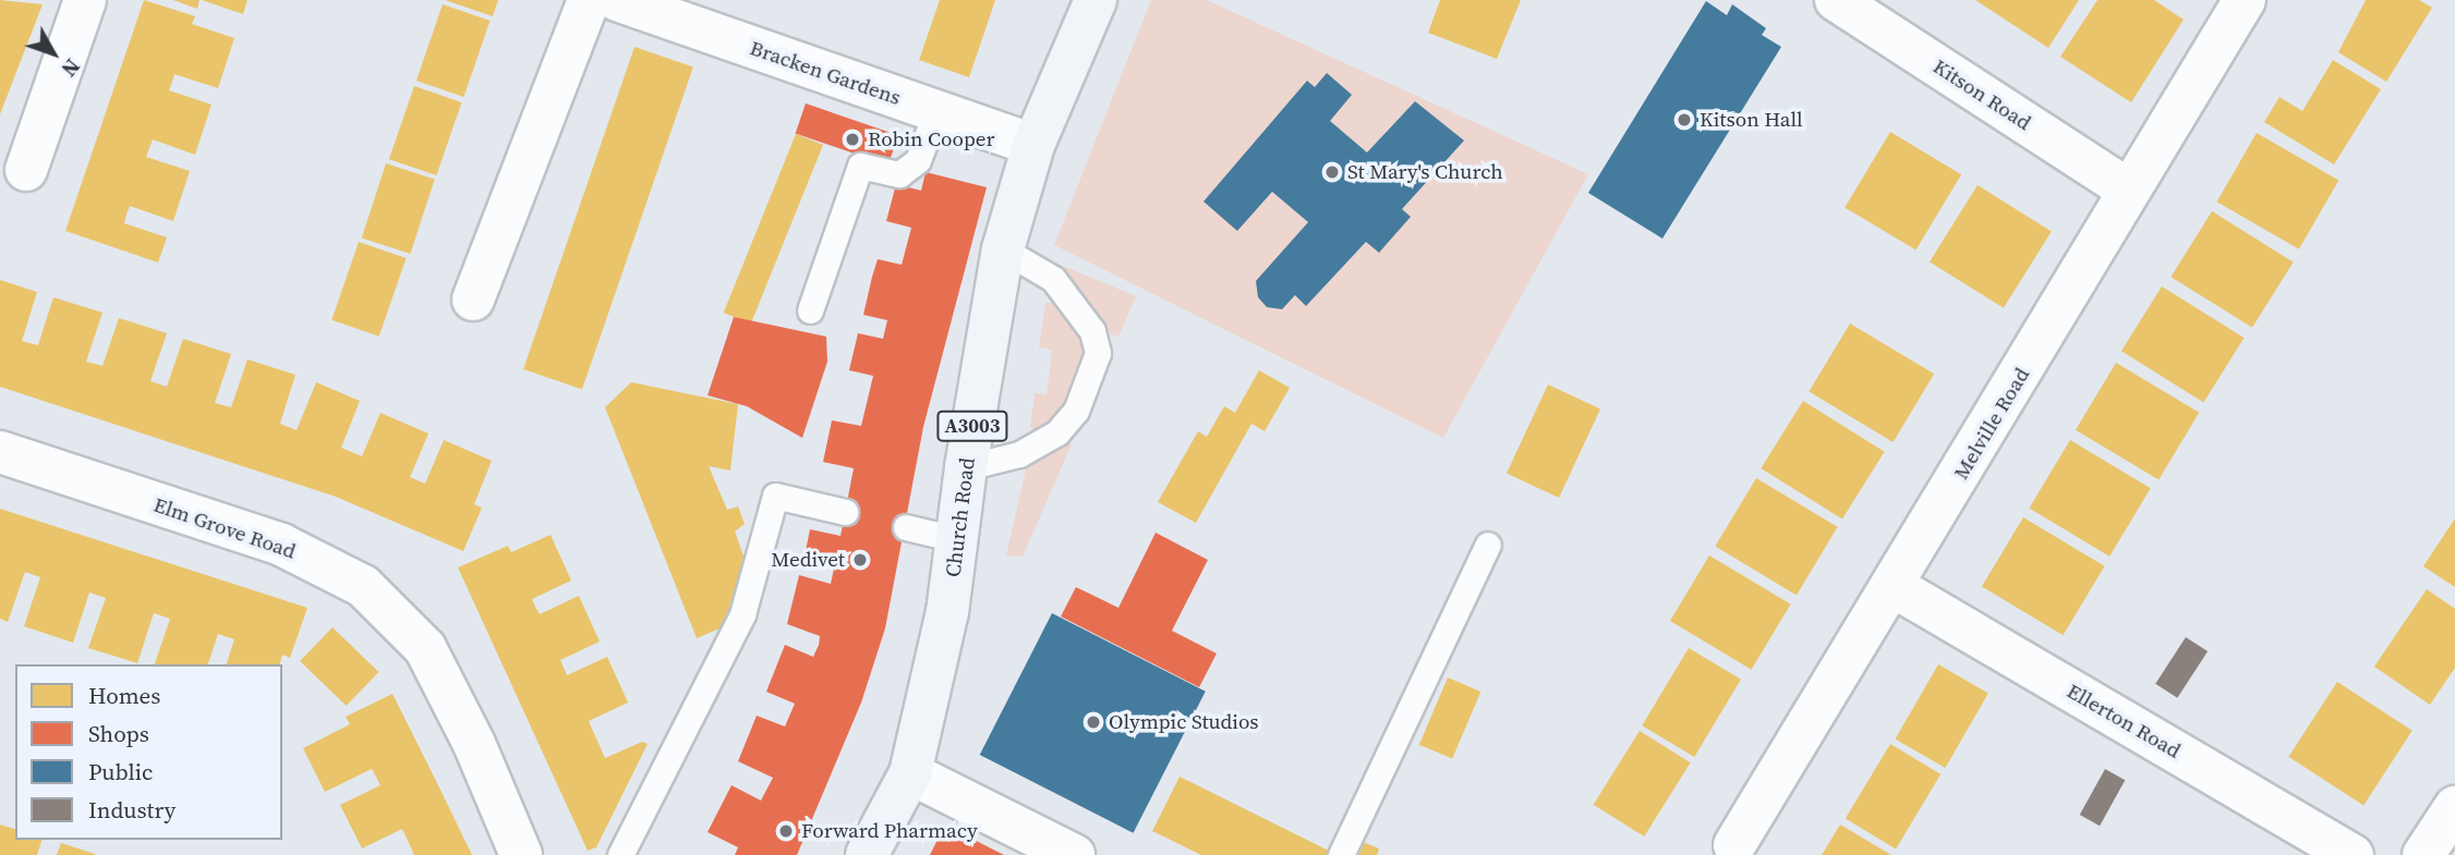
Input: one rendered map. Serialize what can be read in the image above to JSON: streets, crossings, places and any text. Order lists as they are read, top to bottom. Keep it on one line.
{"streets":{"main road":["A3003","Church Road"],"street":["Bracken Gardens","Kitson Road","Melville Road","Elm Grove Road","Ellerton Road"]},"crossings":[["Bracken Gardens","Church Road"],["Kitson Road","Melville Road"],["Melville Road","Ellerton Road"]],"places":["Kitson Hall","Robin Cooper","St Mary's Church","Medivet","Olympic Studios","Forward Pharmacy"],"legend":["Homes","Shops","Public","Industry"],"north":"bottom right"}
